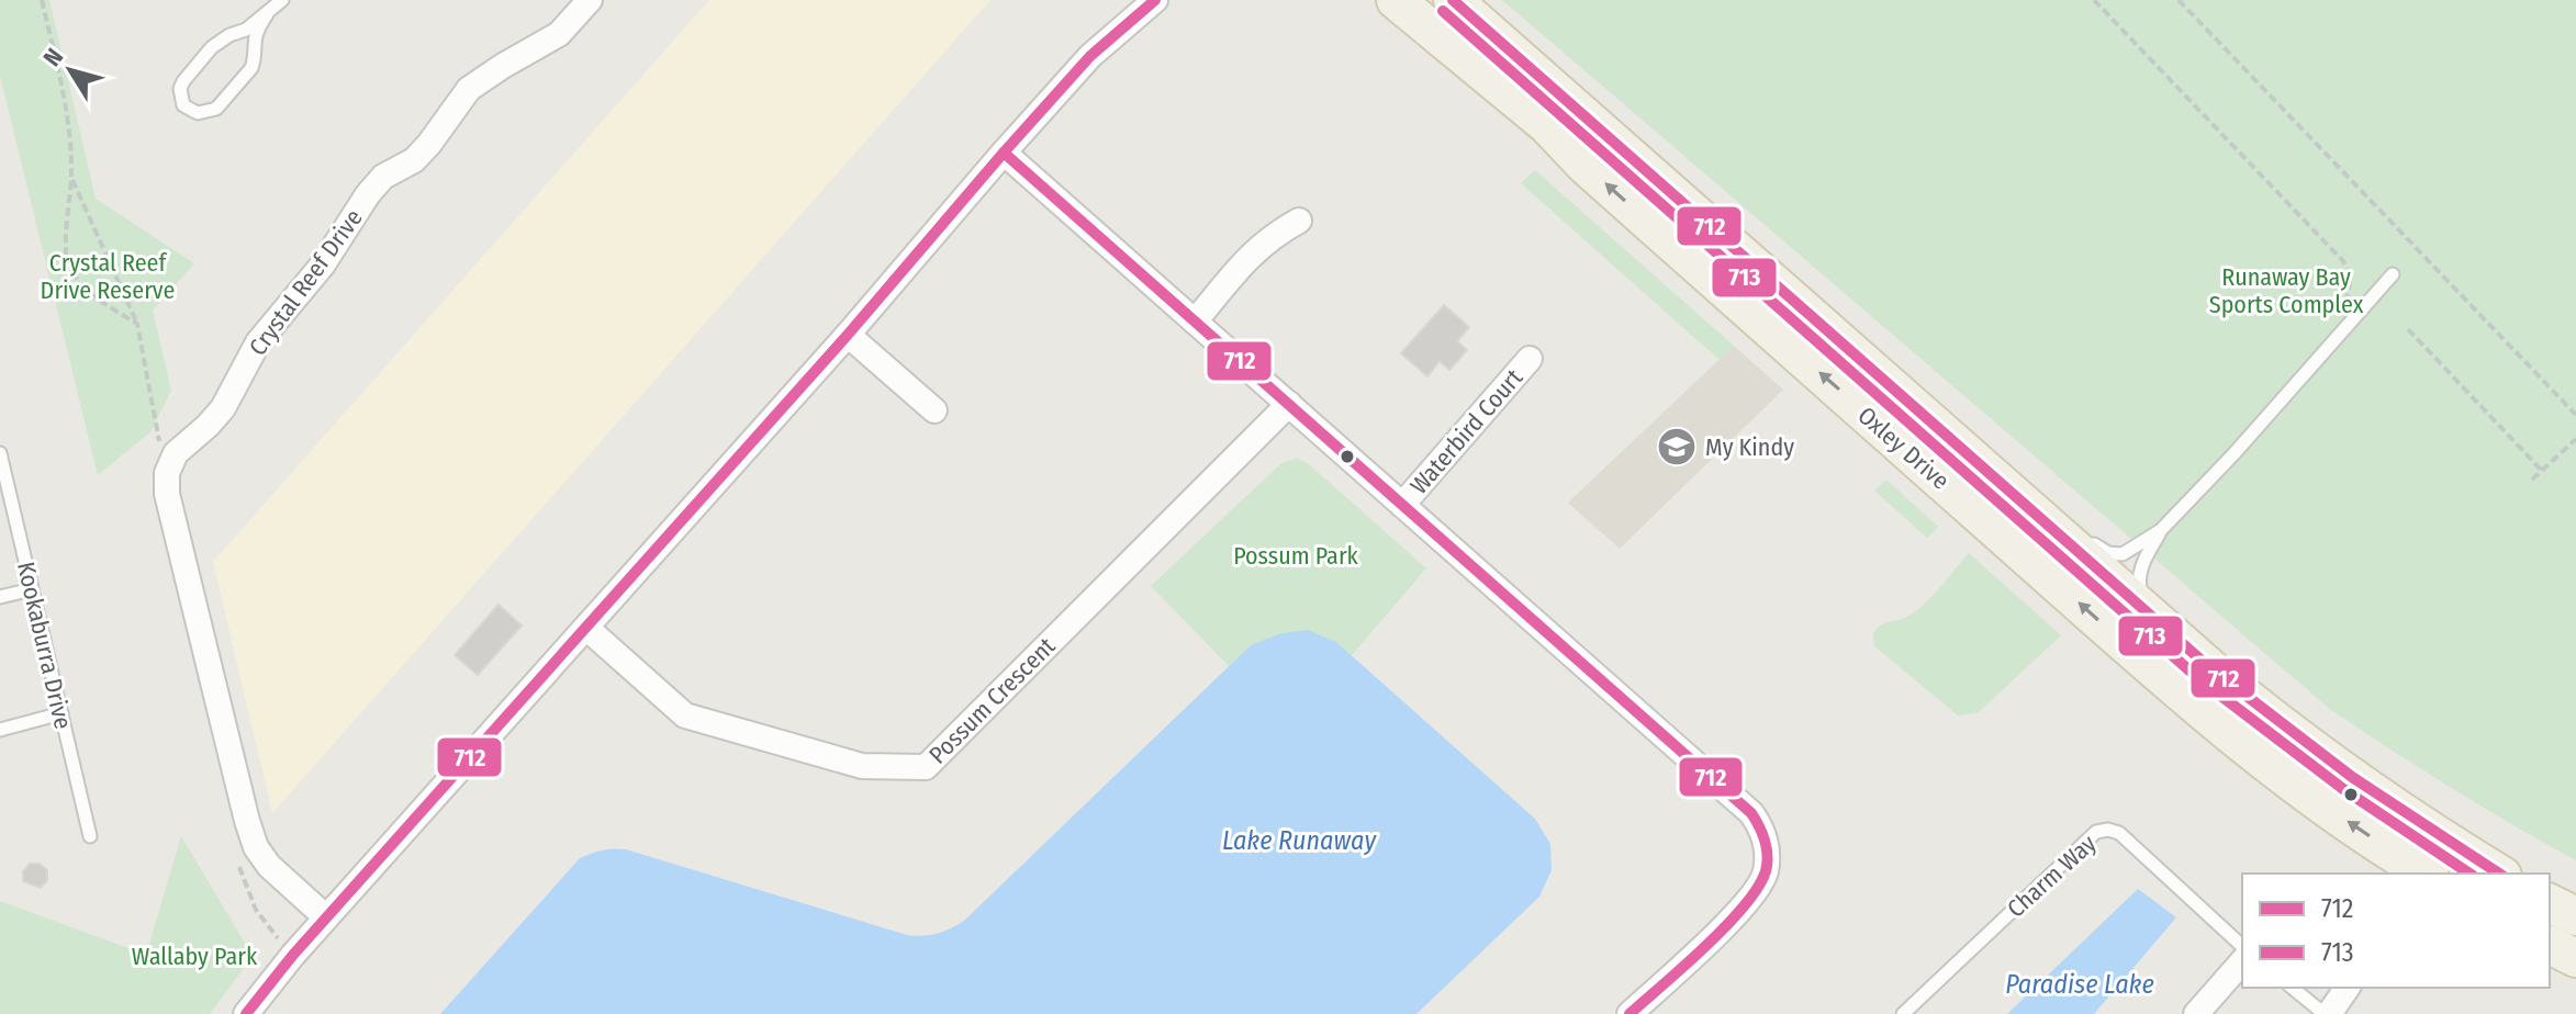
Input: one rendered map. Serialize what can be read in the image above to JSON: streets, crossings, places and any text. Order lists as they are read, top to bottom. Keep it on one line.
{"streets":{"main road":["Oxley Drive"],"street":["Crystal Reef Drive","Waterbird Court","Possum Crescent"],"lane":["Kookaburra Drive","Charm Way"]},"water":["Lake Runaway","Paradise Lake"],"parks":["Crystal Reef Drive Reserve","Runaway Bay Sports Complex","Possum Park","Wallaby Park"],"places":{"school or university":["My Kindy"]},"lines":["transit line 712","transit line 713"],"legend":["712","713"],"north":"top left"}
